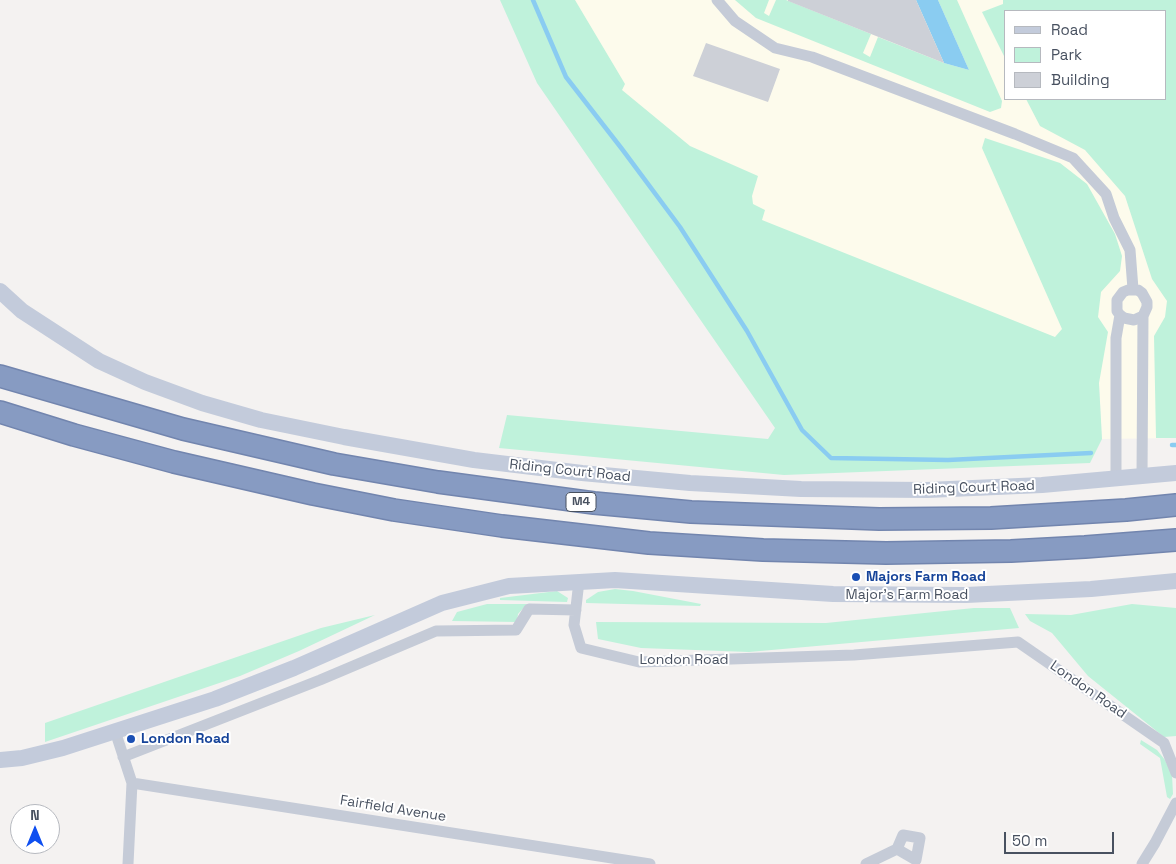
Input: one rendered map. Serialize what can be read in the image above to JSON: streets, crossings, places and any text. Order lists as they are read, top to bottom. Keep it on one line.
{"streets":{"highway":["M4"],"street":["Riding Court Road","Major's Farm Road","London Road","Fairfield Avenue"]},"crossings":[["Major's Farm Road","London Road"]],"places":["Majors Farm Road","London Road"],"legend":["Road","Park","Building"],"scale_bar":"50 m","north":"top"}
